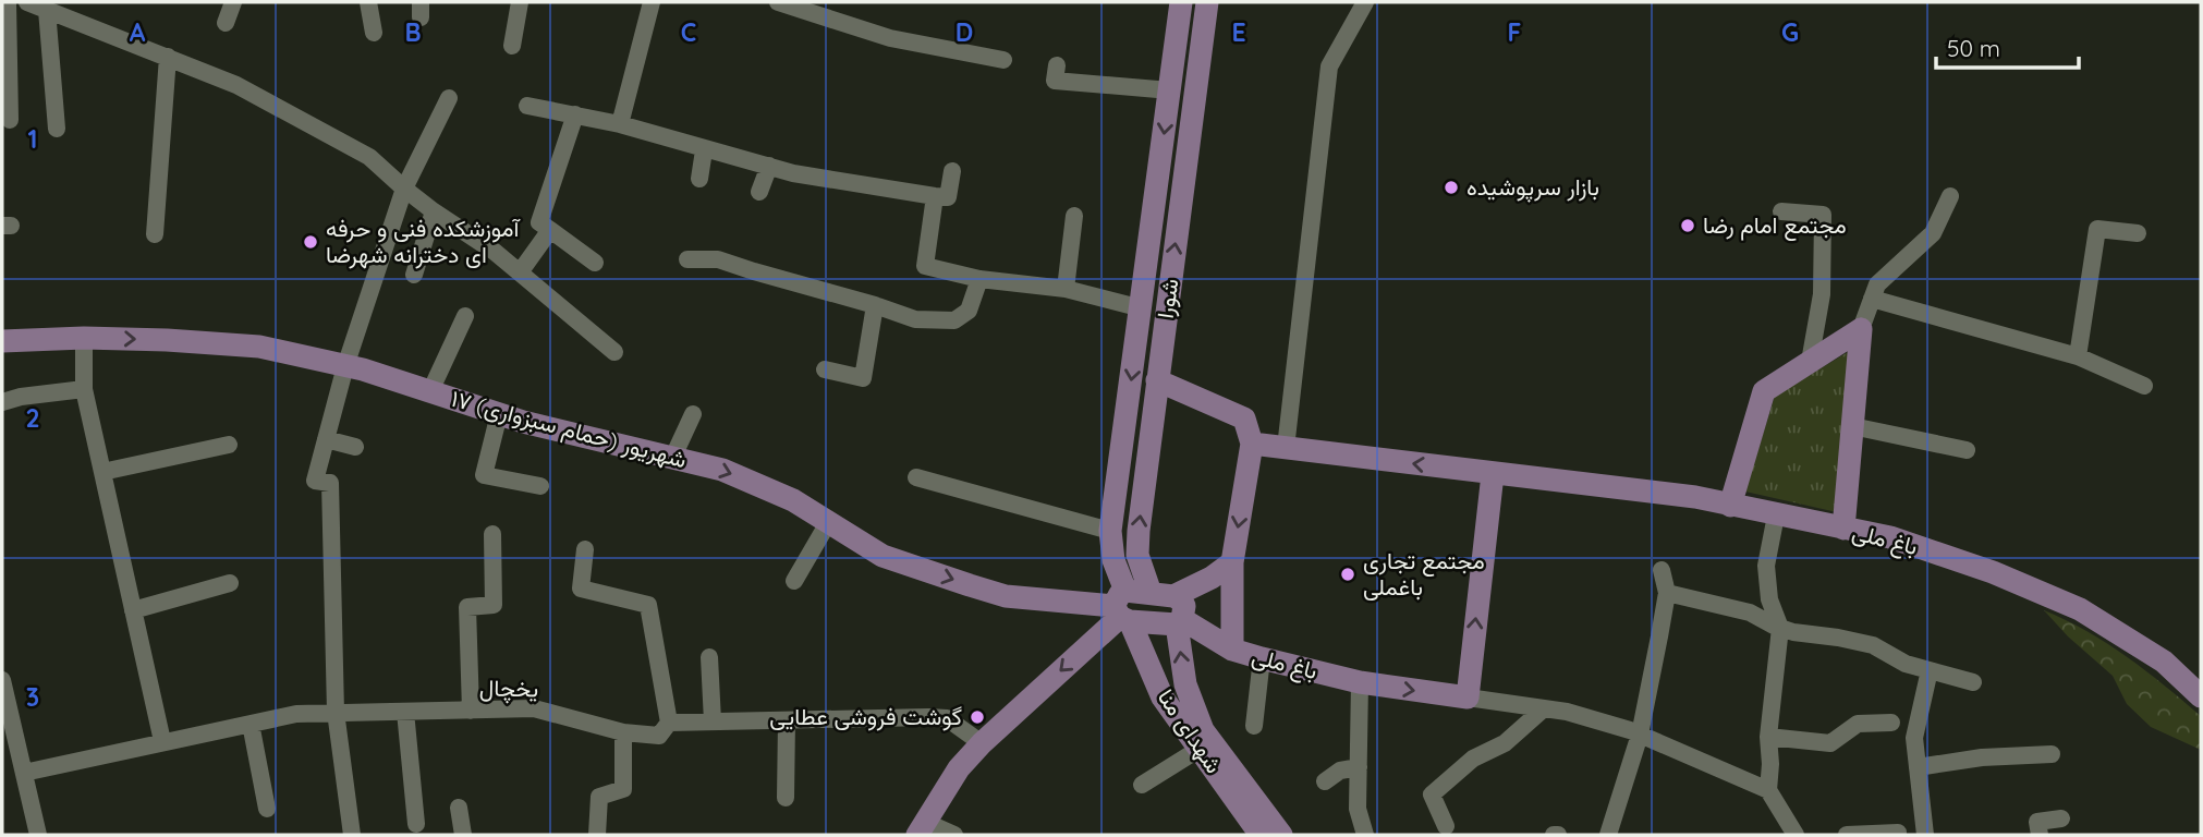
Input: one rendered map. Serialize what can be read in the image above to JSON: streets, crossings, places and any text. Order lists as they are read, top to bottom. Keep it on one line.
{"streets":{"street":["شورا","۱۷ شهریور (حمام سبزواری)","باغ ملی","یخچال","شهدای منا"]},"crossings":[["شورا","۱۷ شهریور (حمام سبزواری)"],["شورا","شهدای منا"],["۱۷ شهریور (حمام سبزواری)","شهدای منا"]],"places":["بازار سرپوشیده","مجتمع امام رضا","آموزشکده فنی و حرفه ای دخترانه شهرضا","مجتمع تجاری باغملی","گوشت فروشی عطایی"],"scale_bar":"50 m","grid":{"columns":["A","B","C","D","E","F","G"],"rows":["1","2","3"]}}
